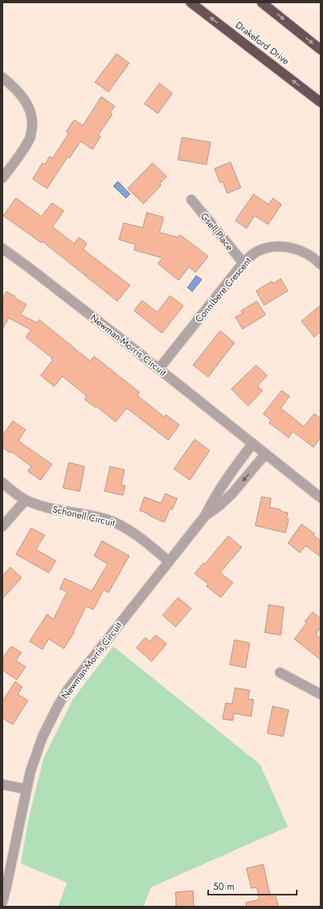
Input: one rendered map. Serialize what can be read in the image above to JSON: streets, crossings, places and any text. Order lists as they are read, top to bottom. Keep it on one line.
{"streets":{"highway":["Drakeford Drive"],"street":["Gsell Place","Connibere Crescent","Newman-Morris Circuit","Schonell Circuit"]},"crossings":[["Gsell Place","Connibere Crescent"],["Connibere Crescent","Newman-Morris Circuit"],["Newman-Morris Circuit","Schonell Circuit"]],"scale_bar":"50 m"}
